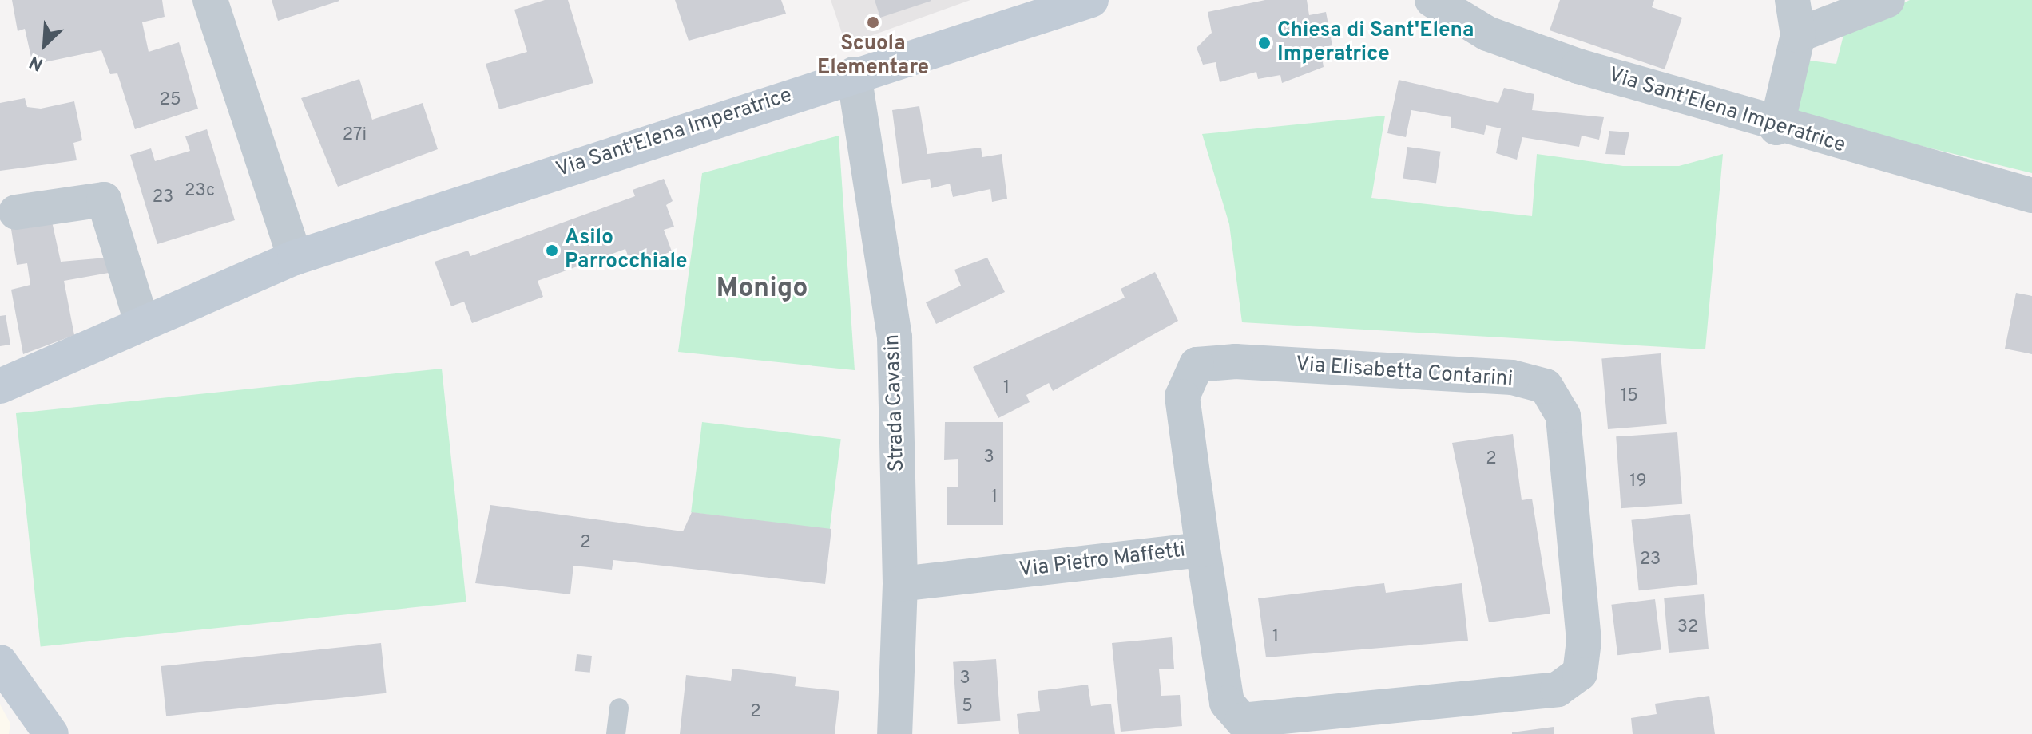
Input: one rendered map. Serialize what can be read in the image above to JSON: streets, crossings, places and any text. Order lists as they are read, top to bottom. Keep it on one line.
{"streets":{"street":["Via Sant'Elena Imperatrice","Via Elisabetta Contarini","Strada Cavasin","Via Pietro Maffetti"]},"crossings":[["Via Sant'Elena Imperatrice","Strada Cavasin"],["Via Elisabetta Contarini","Via Pietro Maffetti"],["Strada Cavasin","Via Pietro Maffetti"]],"districts":["Monigo"],"places":["Scuola Elementare","Chiesa di Sant'Elena Imperatrice","Asilo Parrocchiale"],"house_numbers":["25","27i","23c","23","1","15","3","2","19","1","2","23","32","1","3","5","2"],"north":"bottom left"}
